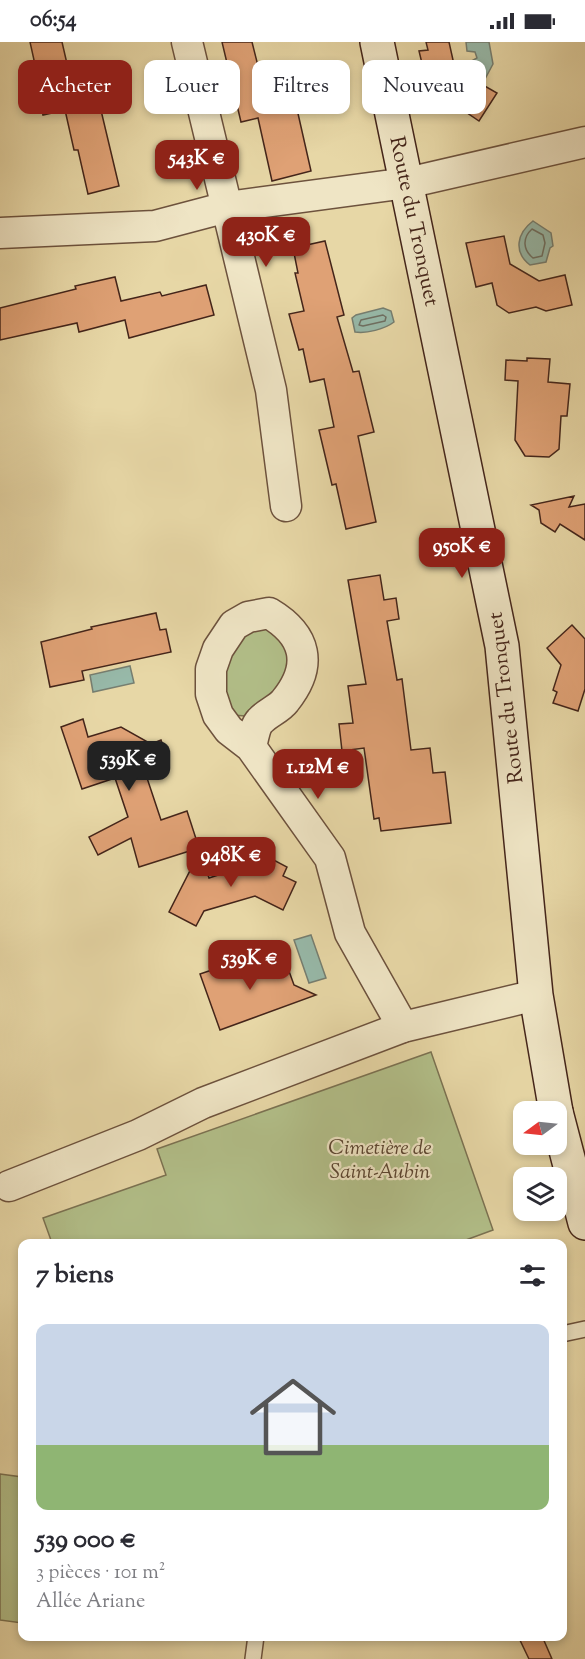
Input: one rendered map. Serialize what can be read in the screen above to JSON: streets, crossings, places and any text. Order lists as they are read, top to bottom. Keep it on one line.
{"streets":{"street":["Route du Tronquet"]},"parks":["Cimetière de Saint-Aubin"],"north":"left","page":{"status":"06:54","chip":["Acheter","Louer","Filtres","Nouveau"],"price":["543K €","430K €","950K €","539K €","1.12M €","948K €","539K €"],"heading":"7 biens","list":[{"name":"539 000 €","note":"3 pièces · 101 m² · Allée Ariane"}]}}
